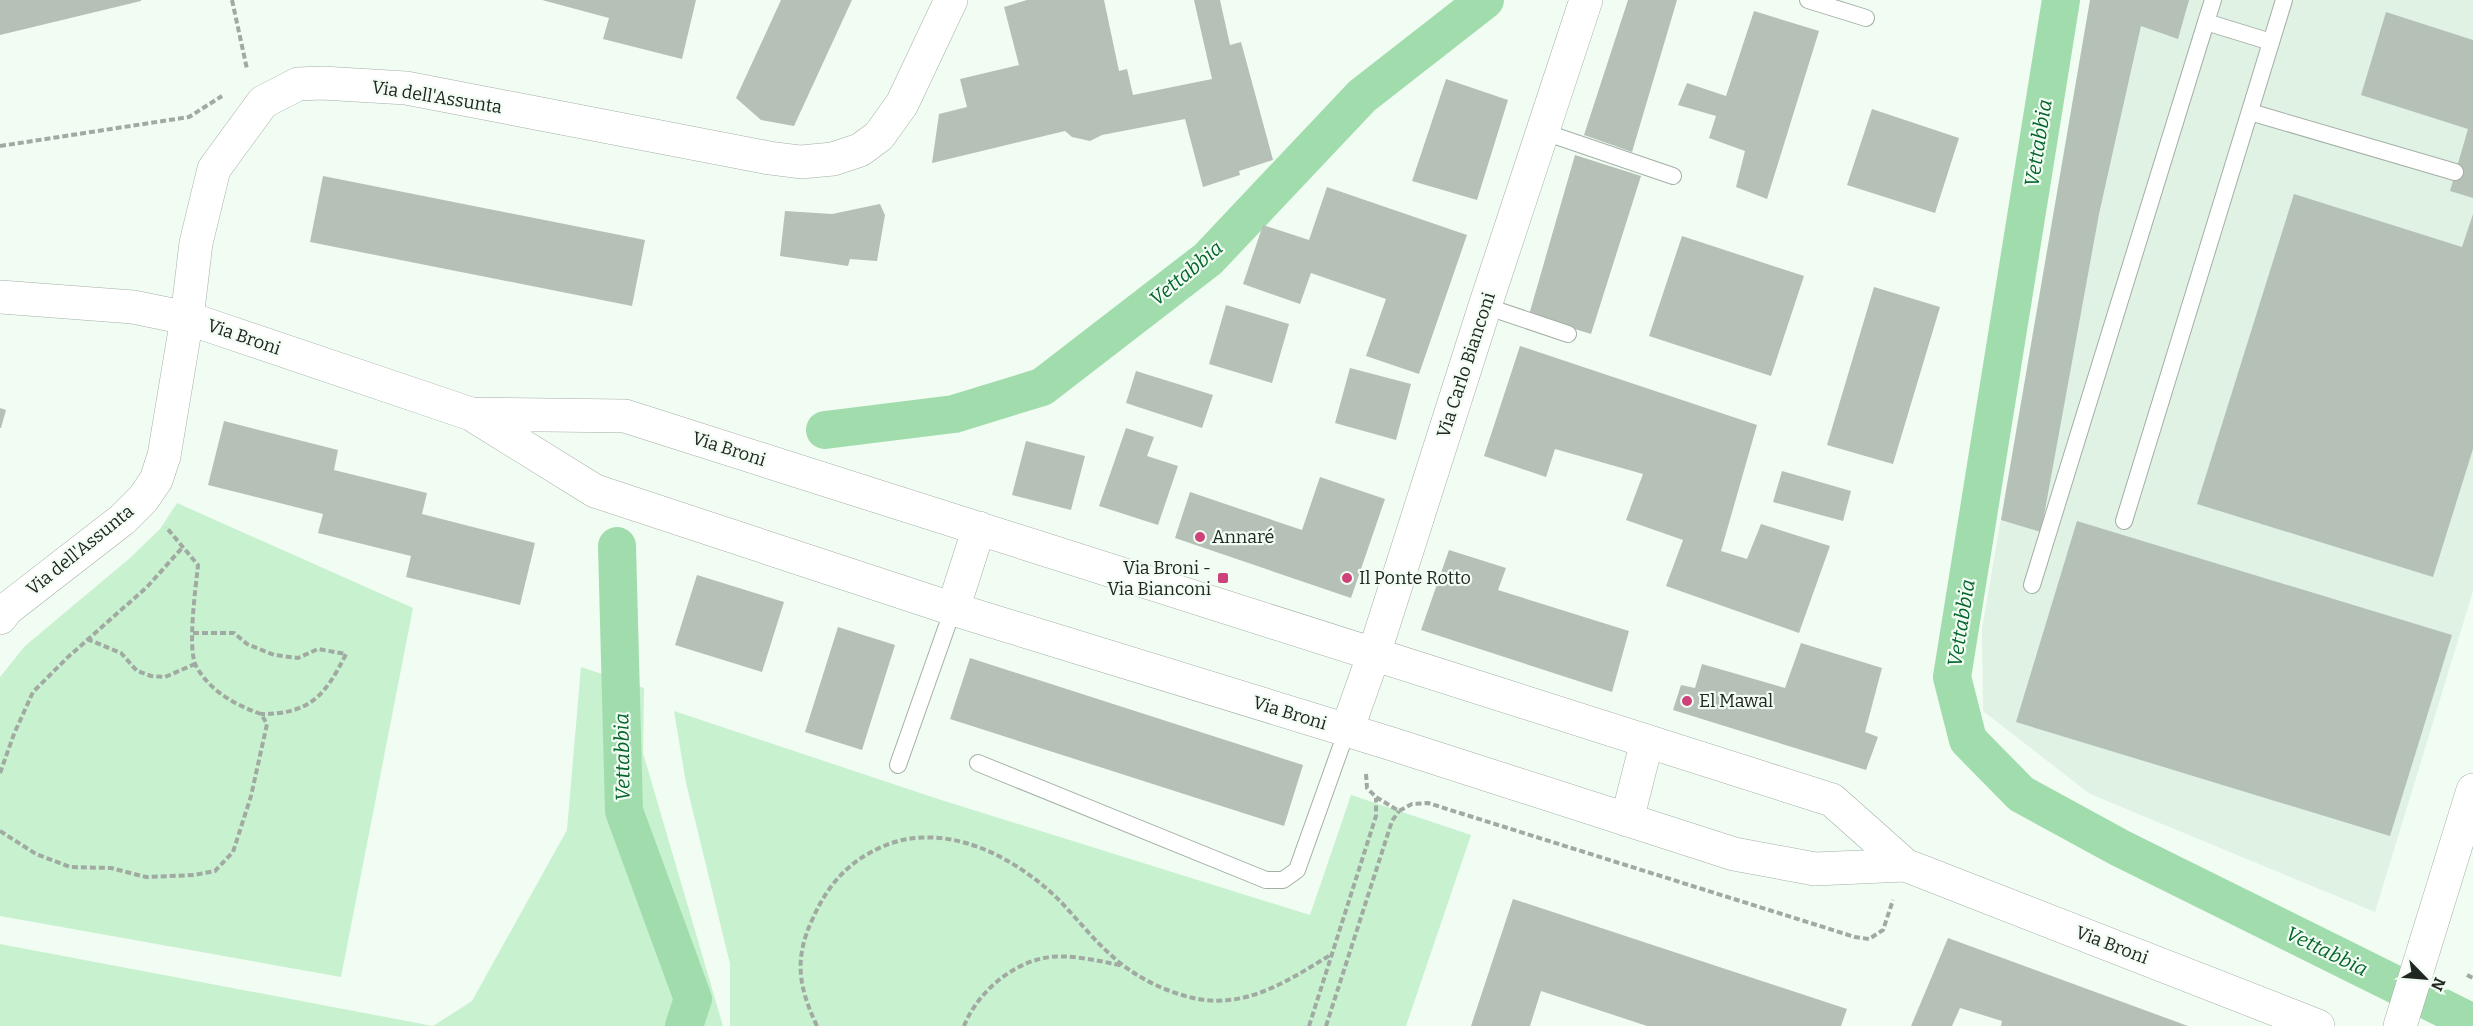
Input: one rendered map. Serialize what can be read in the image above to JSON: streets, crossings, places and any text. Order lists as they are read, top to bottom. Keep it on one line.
{"streets":{"street":["Via dell'Assunta","Via Broni","Via Carlo Bianconi"]},"crossings":[["Via dell'Assunta","Via Broni"],["Via Broni","Via Carlo Bianconi"]],"water":["Vettabbia"],"places":{"other":["Annaré","Il Ponte Rotto","El Mawal"],"transit":["Via Broni - Via Bianconi"]},"north":"bottom right"}
